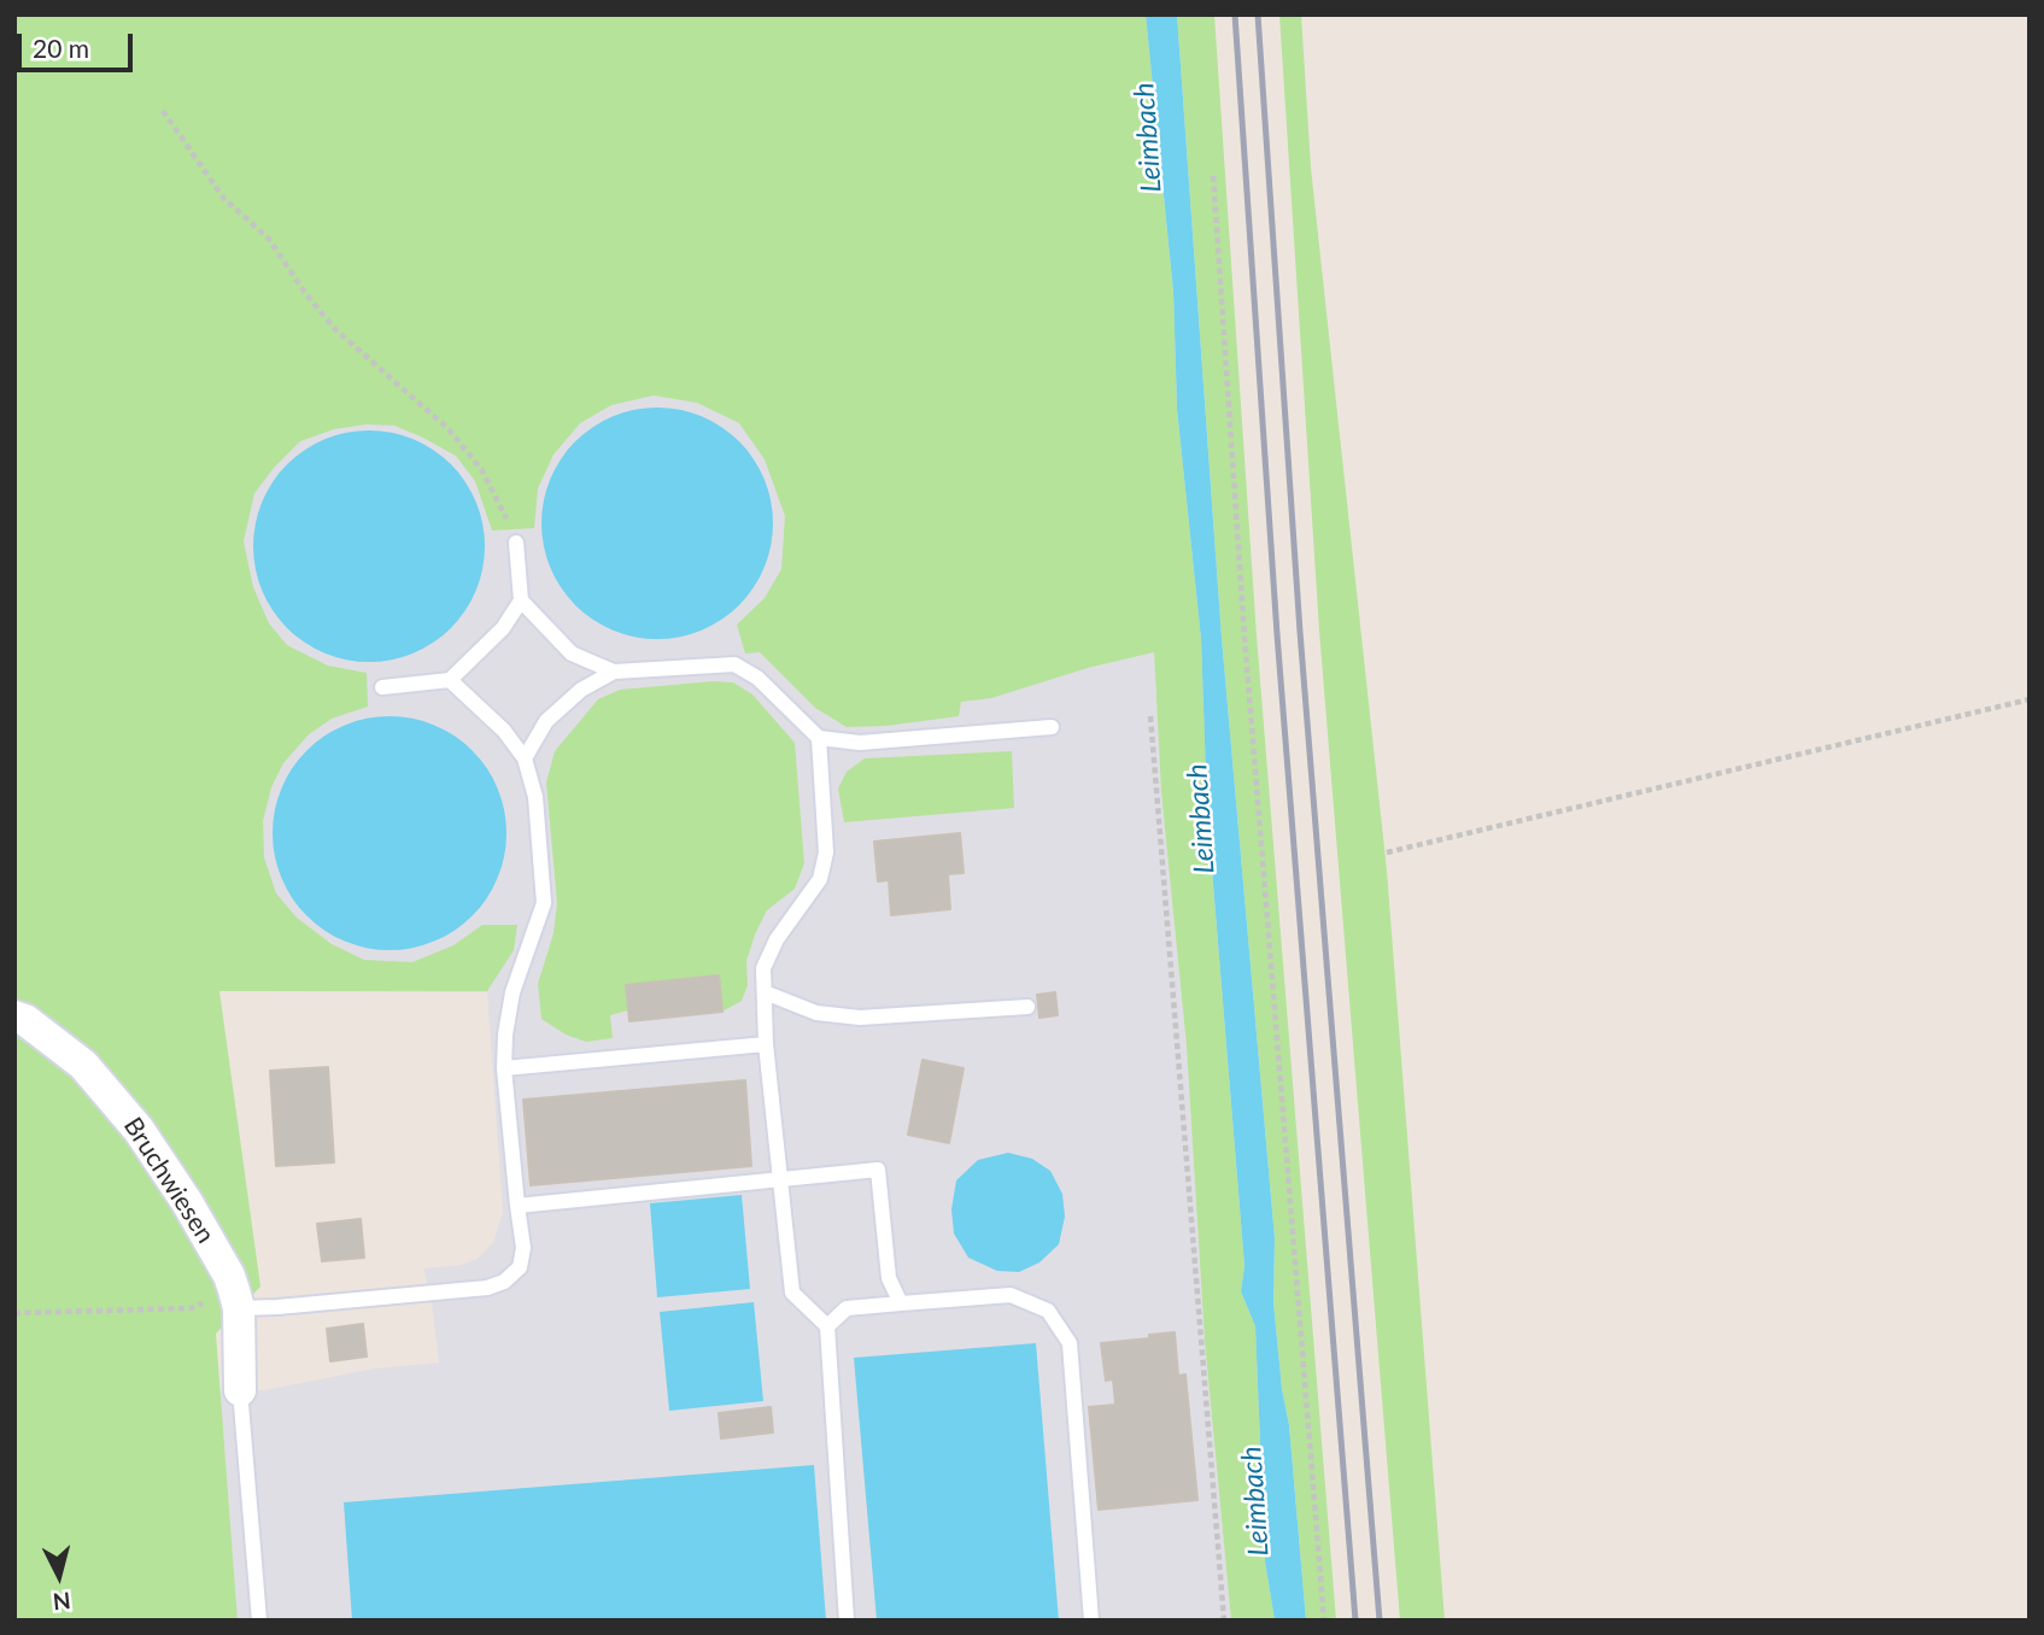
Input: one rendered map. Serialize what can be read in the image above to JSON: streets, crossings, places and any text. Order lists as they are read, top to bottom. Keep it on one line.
{"streets":{"street":["Bruchwiesen"]},"water":["Leimbach"],"scale_bar":"20 m","north":"bottom"}
